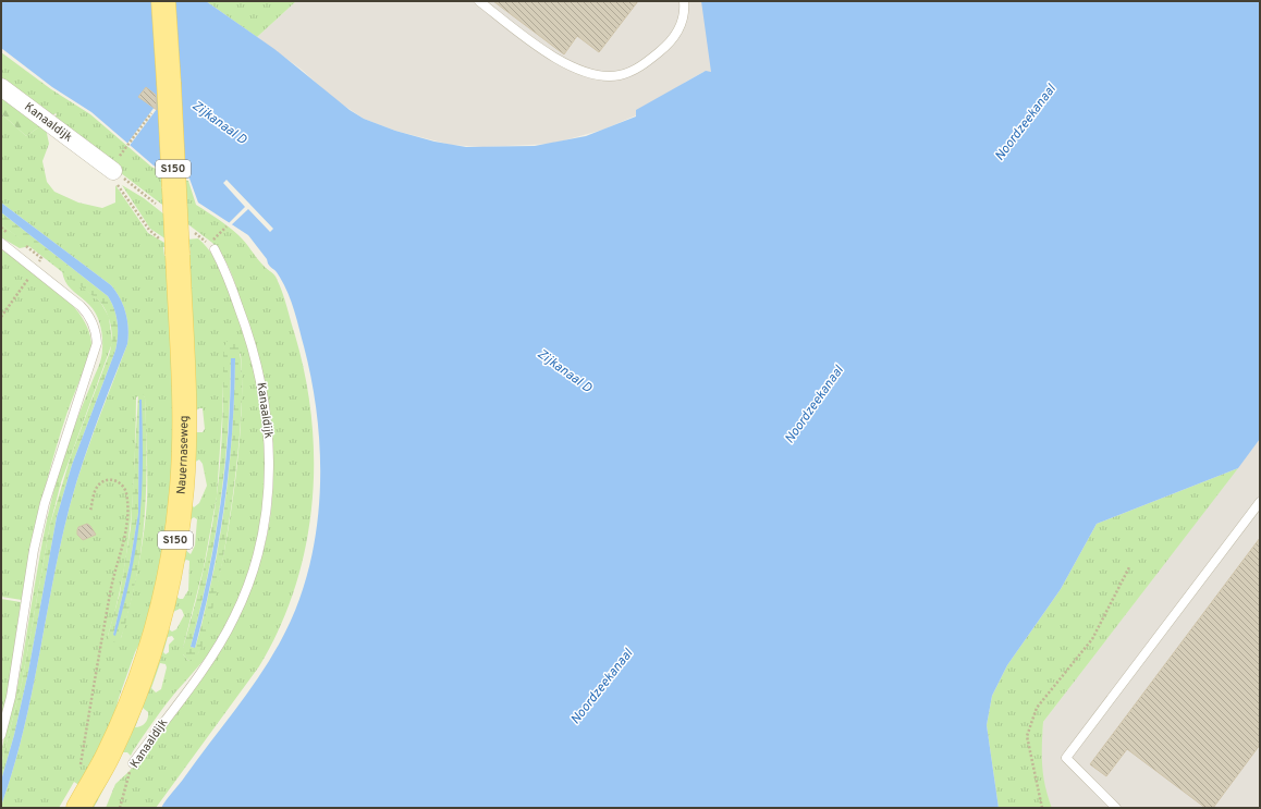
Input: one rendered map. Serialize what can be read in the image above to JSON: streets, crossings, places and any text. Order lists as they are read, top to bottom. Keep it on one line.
{"streets":{"main road":["S150","Nauernaseweg"],"street":["Kanaaldijk"]},"water":["Zijkanaal D","Noordzeekanaal"]}
